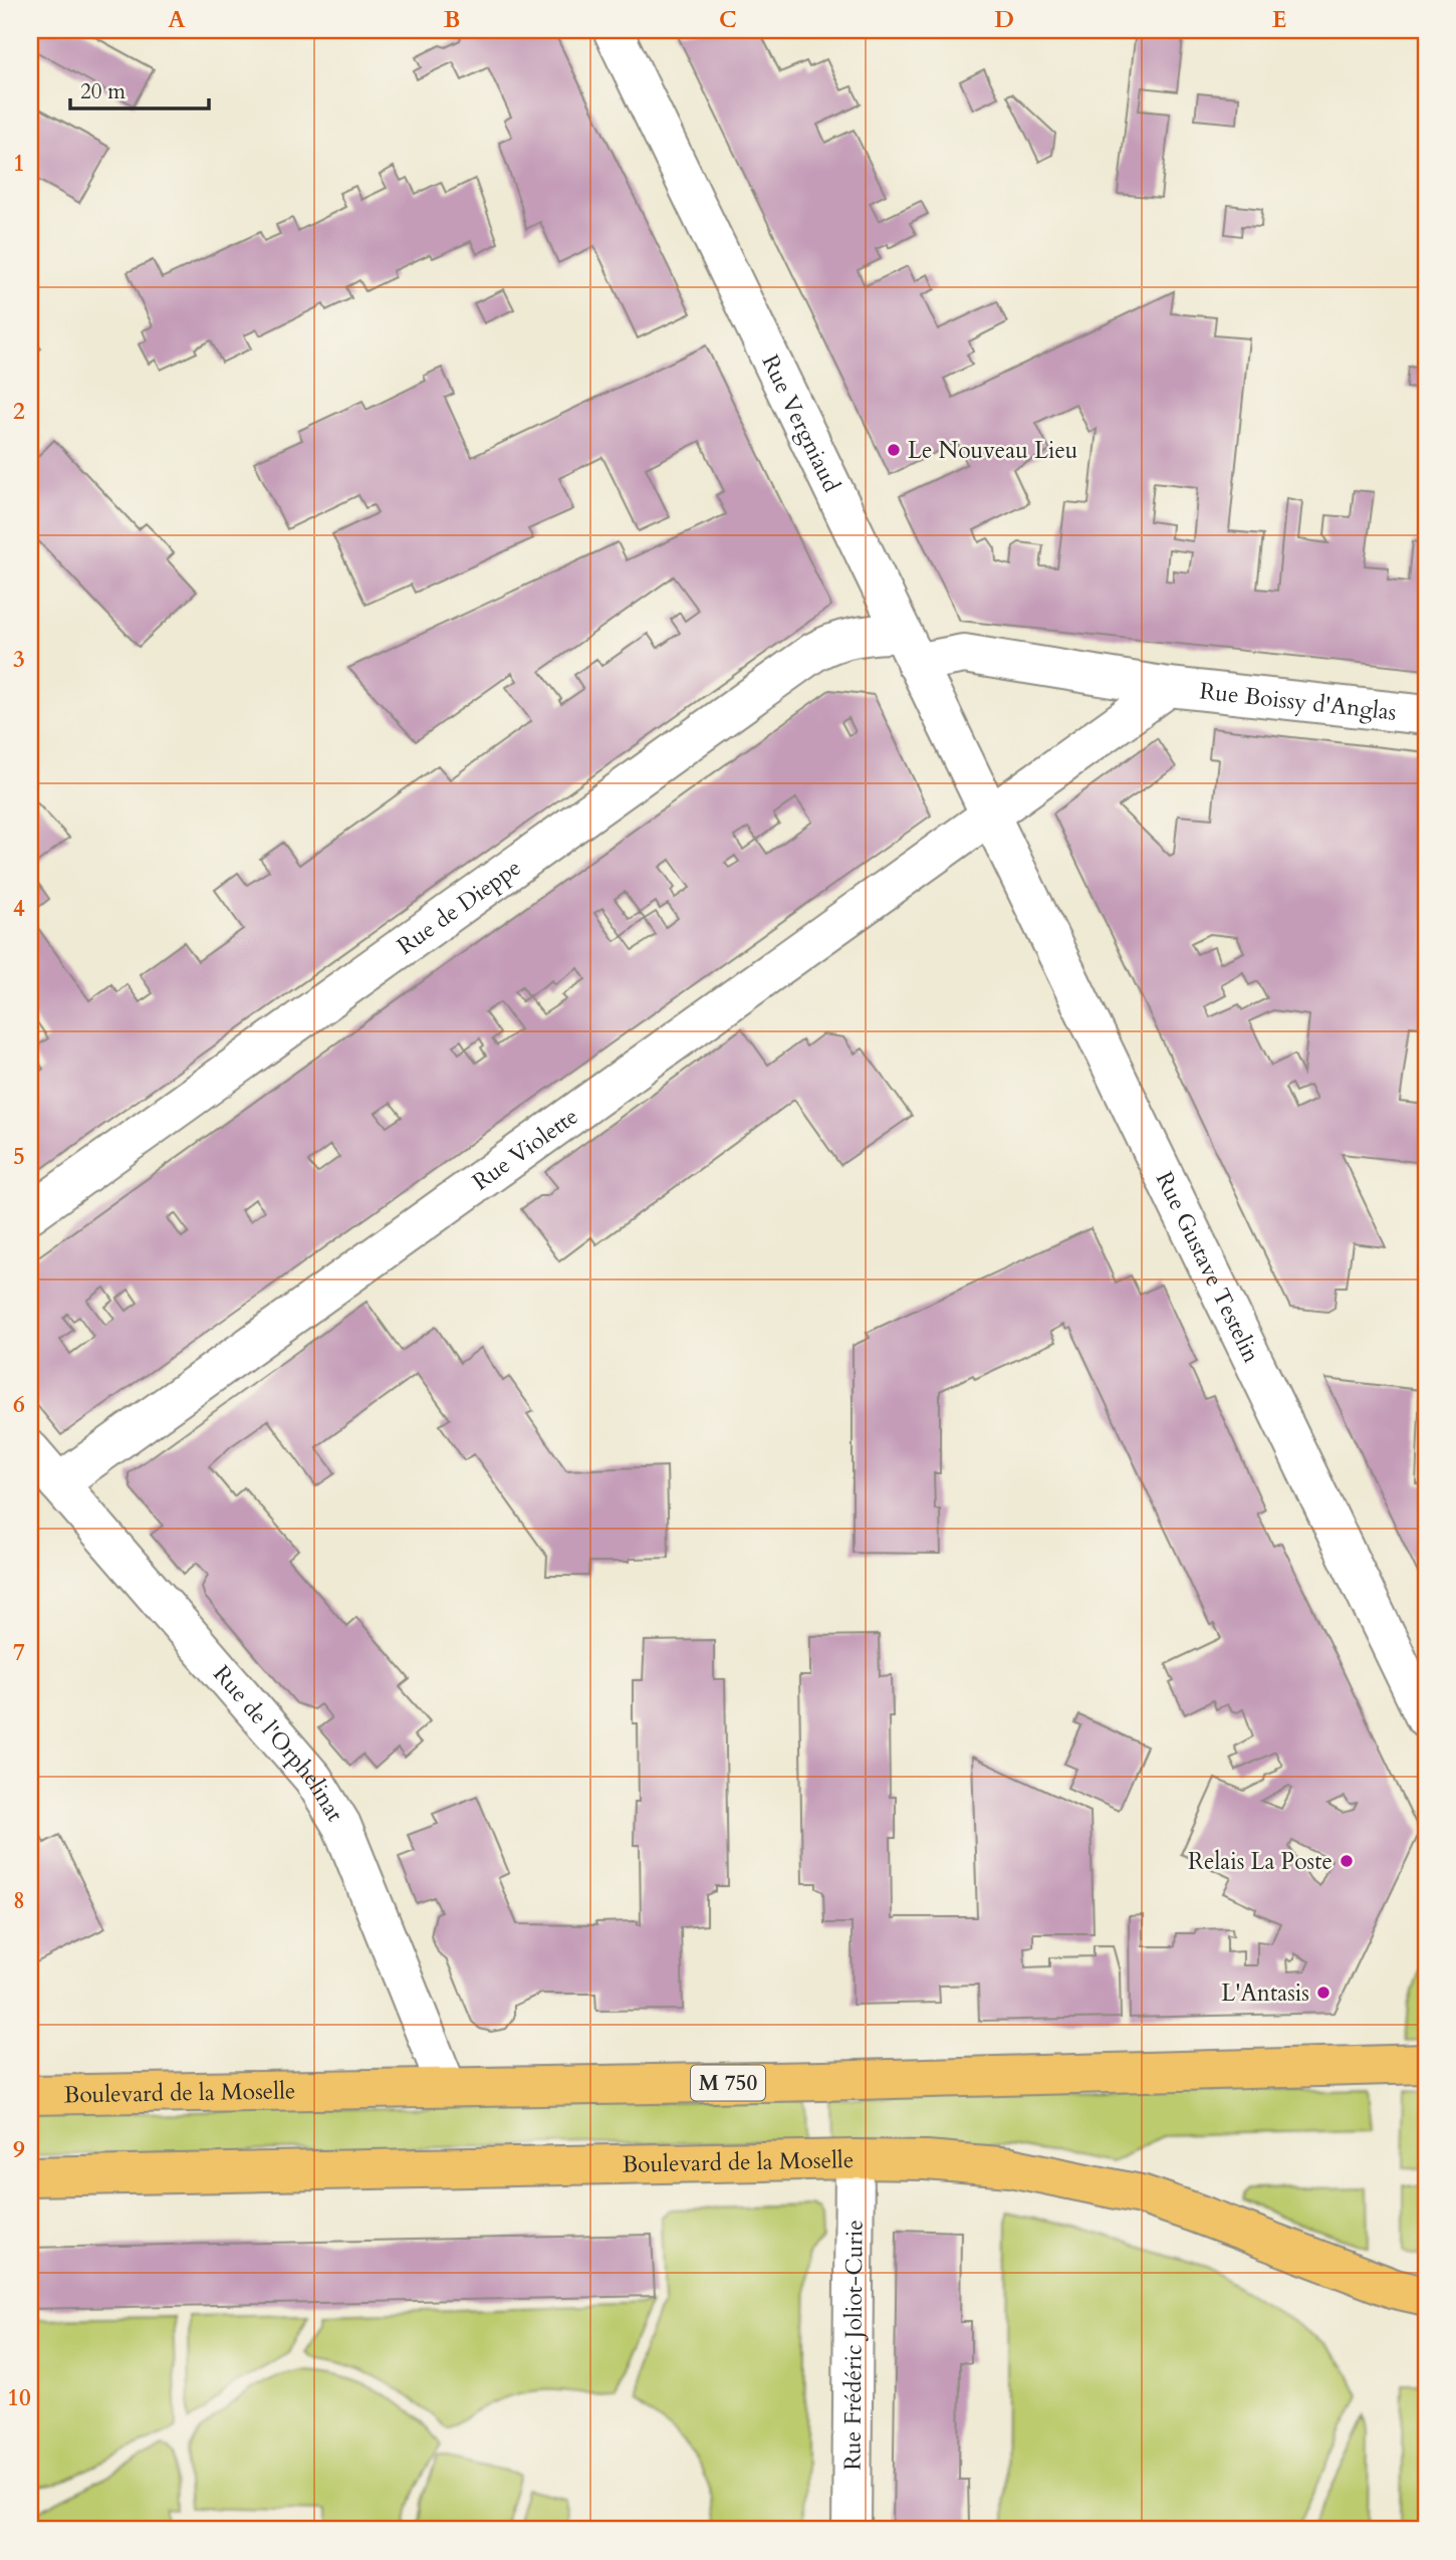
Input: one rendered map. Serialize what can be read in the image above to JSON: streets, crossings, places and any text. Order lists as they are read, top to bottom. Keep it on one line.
{"streets":{"main road":["M 750","Boulevard de la Moselle"],"street":["Rue Vergniaud","Rue Boissy d'Anglas","Rue de Dieppe","Rue Violette","Rue Gustave Testelin","Rue de l'Orphelinat","Rue Frédéric Joliot-Curie"]},"crossings":[["Rue Vergniaud","Rue Boissy d'Anglas"],["Rue Vergniaud","Rue de Dieppe"],["Rue Vergniaud","Rue Violette"],["Rue Vergniaud","Rue Gustave Testelin"],["Rue Boissy d'Anglas","Rue de Dieppe"],["Rue Boissy d'Anglas","Rue Violette"],["Rue Boissy d'Anglas","Rue Gustave Testelin"],["Rue Violette","Rue Gustave Testelin"],["Rue Violette","Rue de l'Orphelinat"],["Rue de l'Orphelinat","Boulevard de la Moselle"],["Boulevard de la Moselle","Rue Frédéric Joliot-Curie"]],"places":["Le Nouveau Lieu","Relais La Poste","L'Antasis"],"scale_bar":"20 m","grid":{"columns":["A","B","C","D","E"],"rows":["1","2","3","4","5","6","7","8","9","10"]}}
